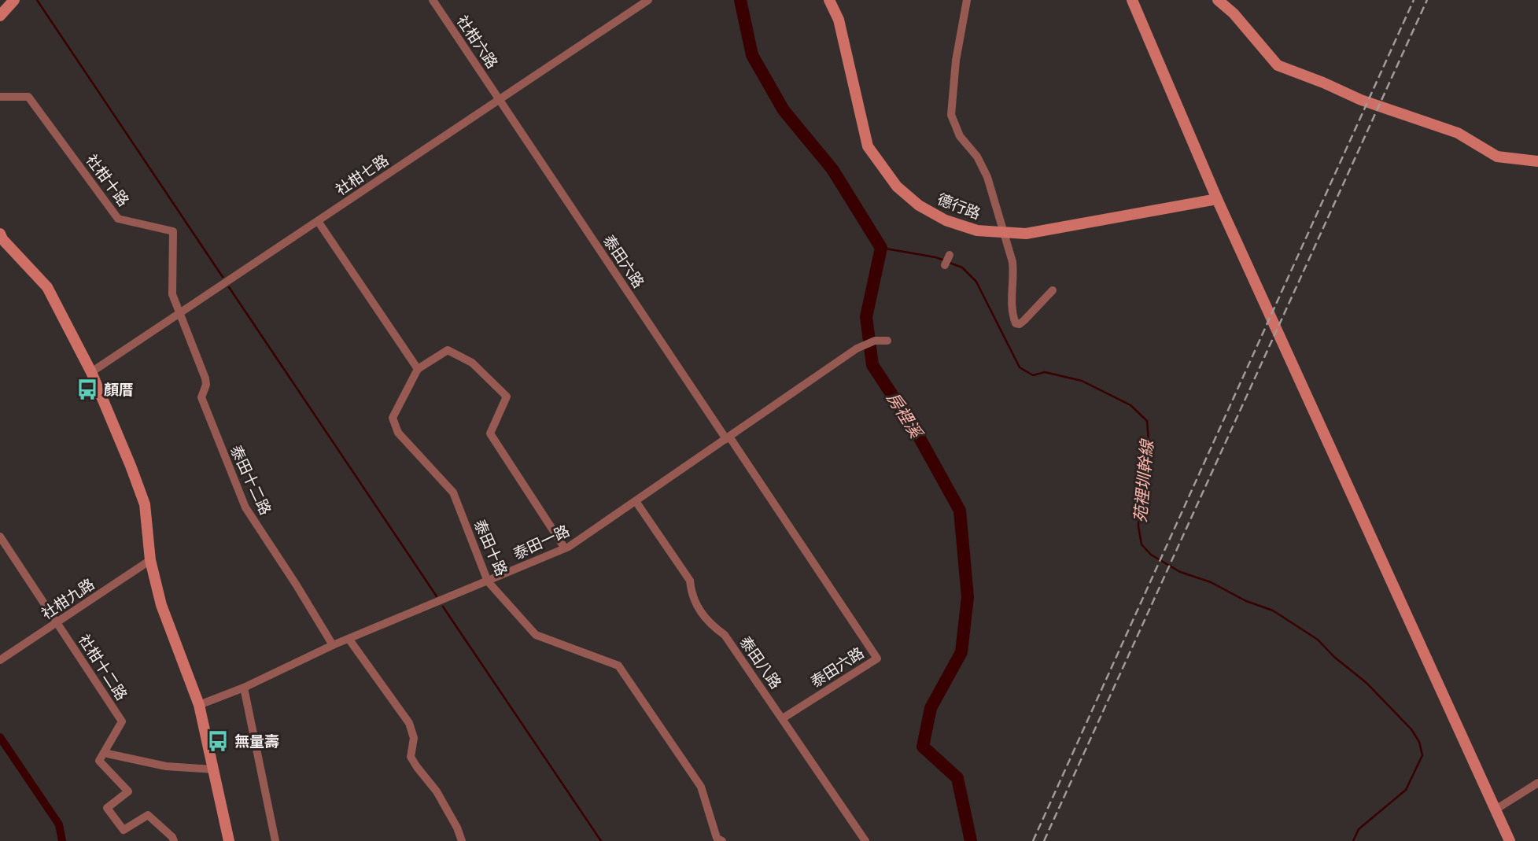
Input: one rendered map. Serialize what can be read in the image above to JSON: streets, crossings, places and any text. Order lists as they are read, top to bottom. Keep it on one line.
{"streets":{"street":["社柑六路","社柑七路","社柑十路","德行路","泰田六路","泰田十二路","泰田一路","泰田十路","社柑九路","泰田八路","社柑十二路"]},"crossings":[["社柑六路","社柑七路"],["社柑六路","泰田六路"],["社柑七路","社柑十路"],["社柑七路","泰田六路"],["社柑七路","泰田十二路"],["社柑十路","泰田十二路"],["泰田六路","泰田一路"],["泰田六路","泰田八路"],["泰田十二路","泰田一路"],["泰田一路","泰田十路"],["泰田一路","泰田八路"],["社柑九路","社柑十二路"]],"water":["房裡溪","苑裡圳幹線"],"places":{"bus stop":["顏厝","無量壽"]}}
